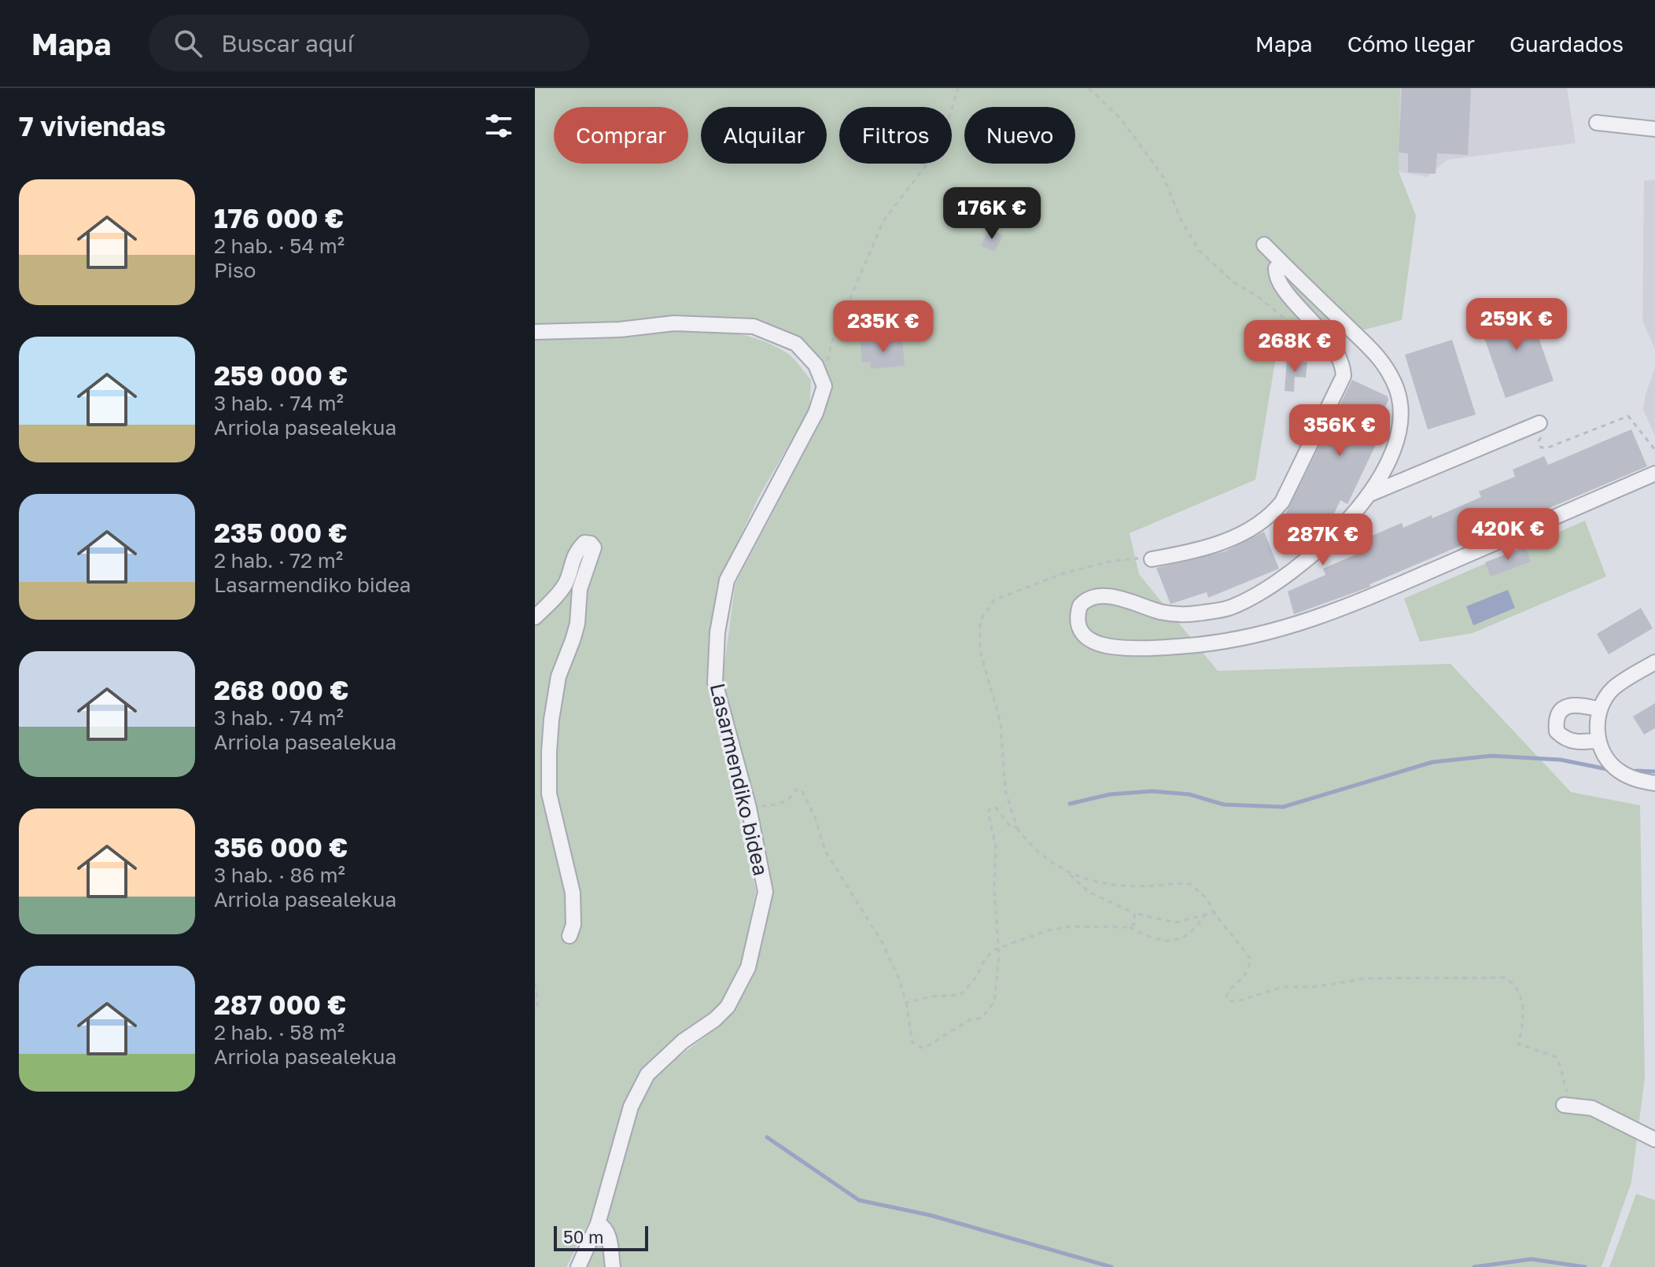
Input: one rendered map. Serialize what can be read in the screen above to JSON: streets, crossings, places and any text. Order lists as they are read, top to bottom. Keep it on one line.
{"streets":{"street":["Lasarmendiko bidea"]},"scale_bar":"50 m","page":{"header":"Mapa","search":"Buscar aquí","nav":["Mapa","Cómo llegar","Guardados"],"heading":"7 viviendas","chip":["Comprar","Alquilar","Filtros","Nuevo"],"list":[{"name":"176 000 €","note":"2 hab. · 54 m² · Piso"},{"name":"259 000 €","note":"3 hab. · 74 m² · Arriola pasealekua"},{"name":"235 000 €","note":"2 hab. · 72 m² · Lasarmendiko bidea"},{"name":"268 000 €","note":"3 hab. · 74 m² · Arriola pasealekua"},{"name":"356 000 €","note":"3 hab. · 86 m² · Arriola pasealekua"},{"name":"287 000 €","note":"2 hab. · 58 m² · Arriola pasealekua"}],"price":["176K €","259K €","235K €","268K €","356K €","420K €","287K €"],"scale":"50 m"}}
